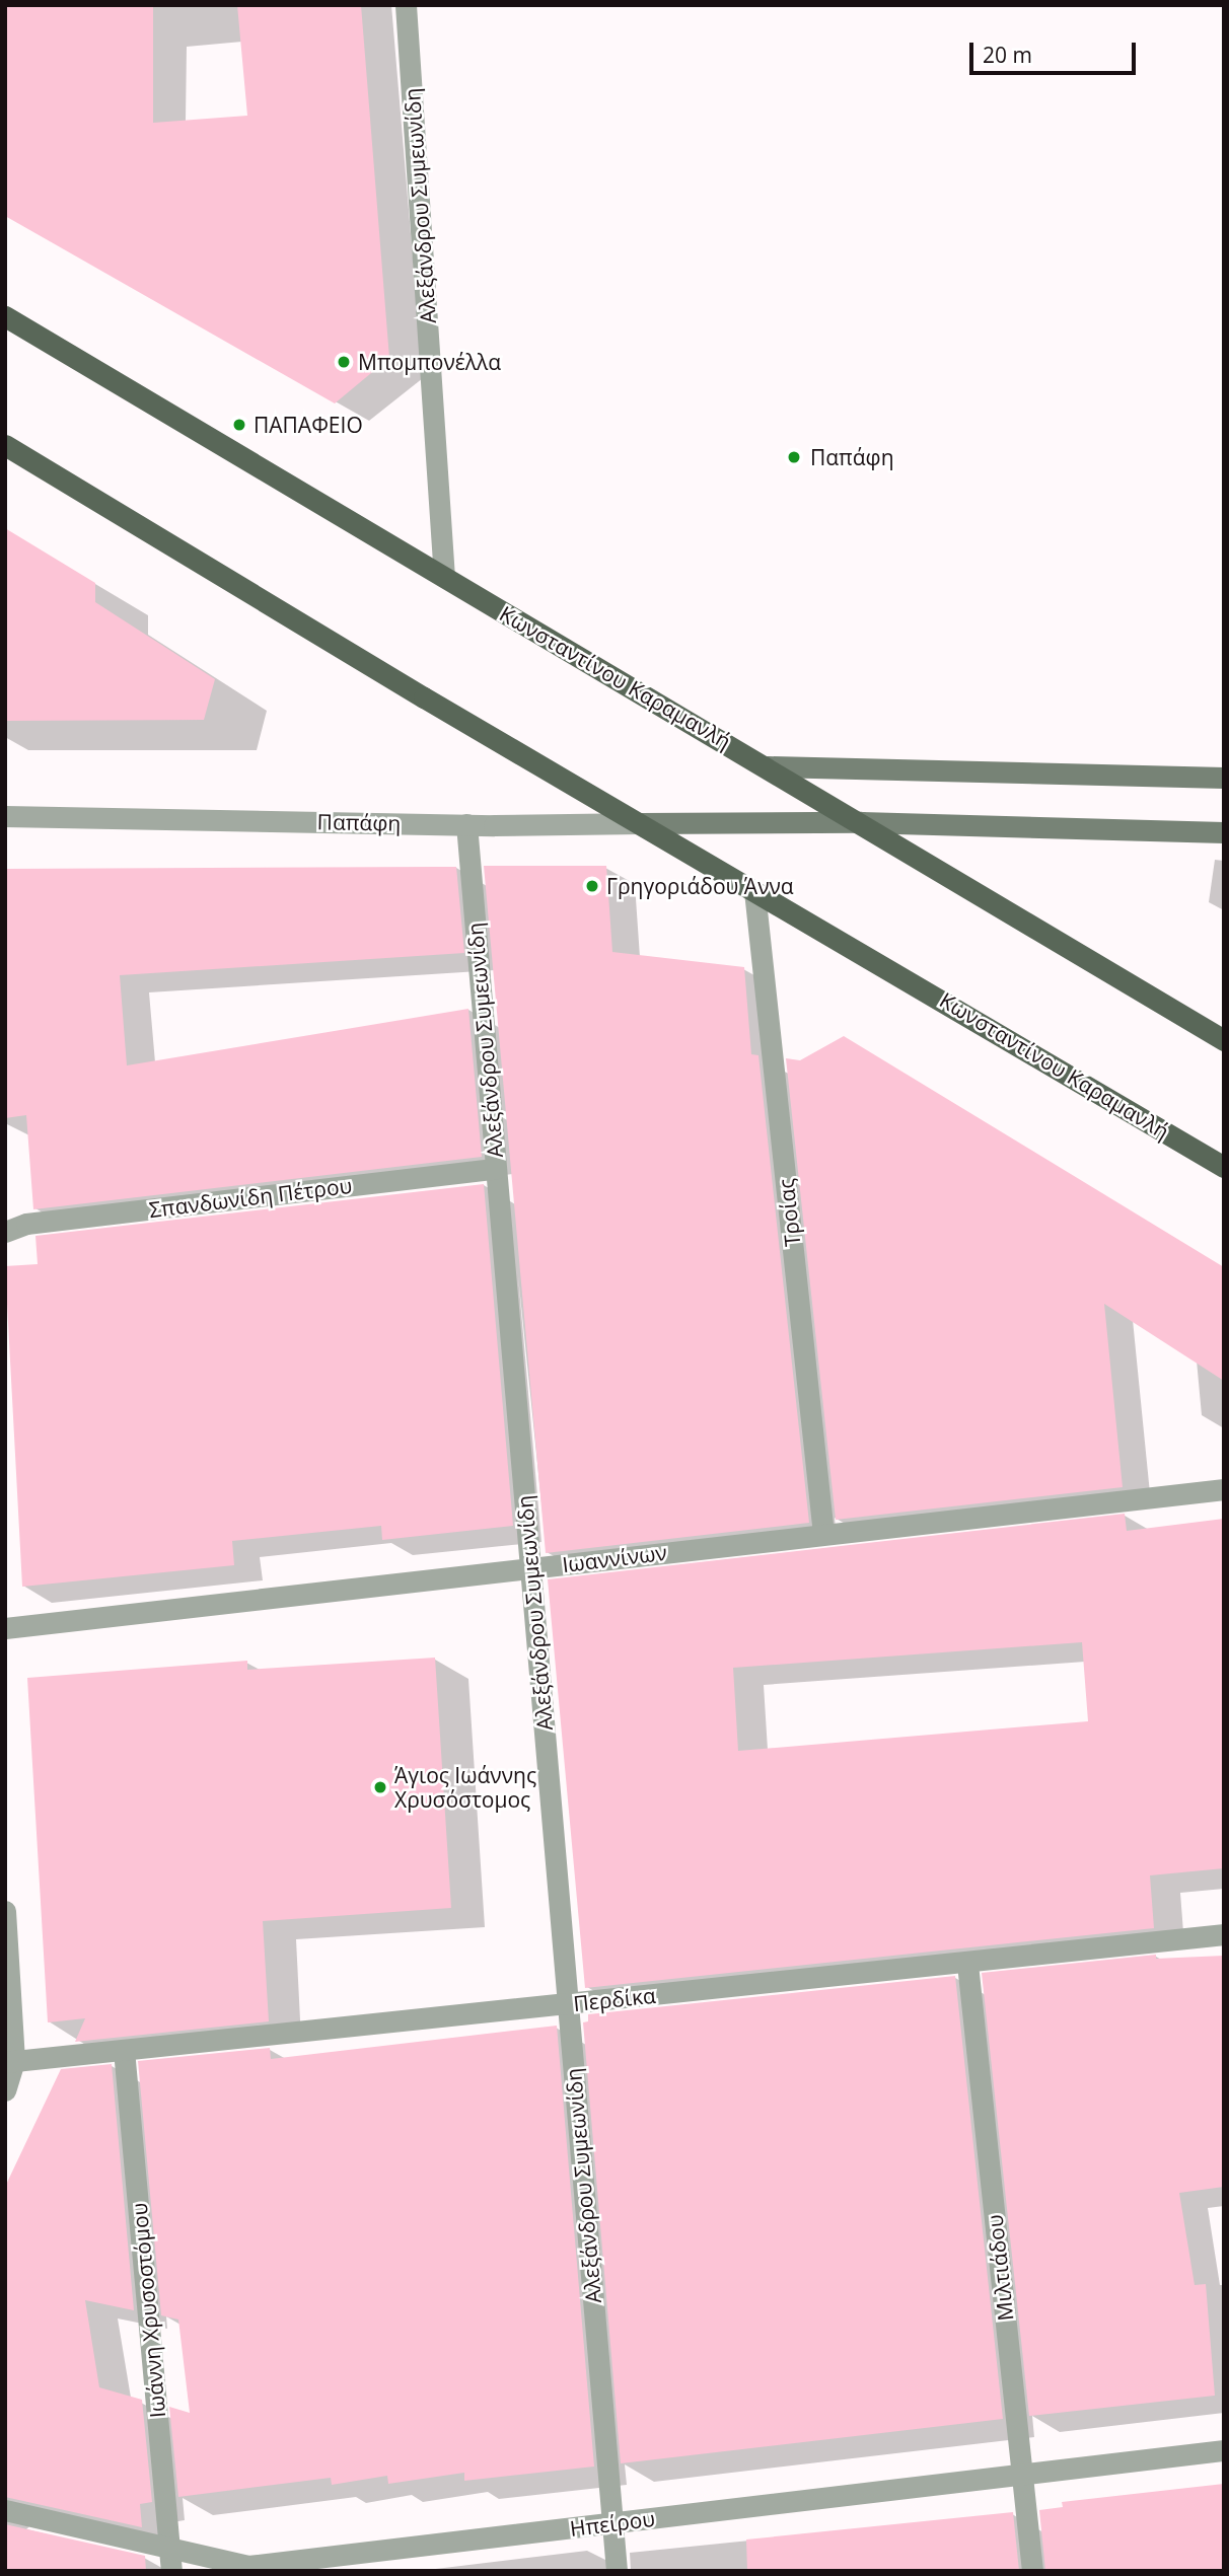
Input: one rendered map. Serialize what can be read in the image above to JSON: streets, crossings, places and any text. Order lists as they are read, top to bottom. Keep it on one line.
{"streets":{"main road":["Κωνσταντίνου Καραμανλή","Παπάφη"],"street":["Αλεξάνδρου Συμεωνίδη","Σπανδωνίδη Πέτρου","Τροίας","Ιωαννίνων","Περδίκα","Μιλτιάδου","Ιωάννη Χρυσοστόμου","Ηπείρου"]},"crossings":[["Αλεξάνδρου Συμεωνίδη","Κωνσταντίνου Καραμανλή"],["Αλεξάνδρου Συμεωνίδη","Παπάφη"],["Αλεξάνδρου Συμεωνίδη","Σπανδωνίδη Πέτρου"],["Αλεξάνδρου Συμεωνίδη","Ιωαννίνων"],["Αλεξάνδρου Συμεωνίδη","Περδίκα"],["Αλεξάνδρου Συμεωνίδη","Ηπείρου"],["Κωνσταντίνου Καραμανλή","Παπάφη"],["Κωνσταντίνου Καραμανλή","Τροίας"],["Τροίας","Ιωαννίνων"],["Περδίκα","Μιλτιάδου"],["Περδίκα","Ιωάννη Χρυσοστόμου"],["Μιλτιάδου","Ηπείρου"],["Ιωάννη Χρυσοστόμου","Ηπείρου"]],"places":["Μπομπονέλλα","ΠΑΠΑΦΕΙΟ","Παπάφη","Γρηγοριάδου Άννα","Άγιος Ιωάννης Χρυσόστομος"],"scale_bar":"20 m"}
